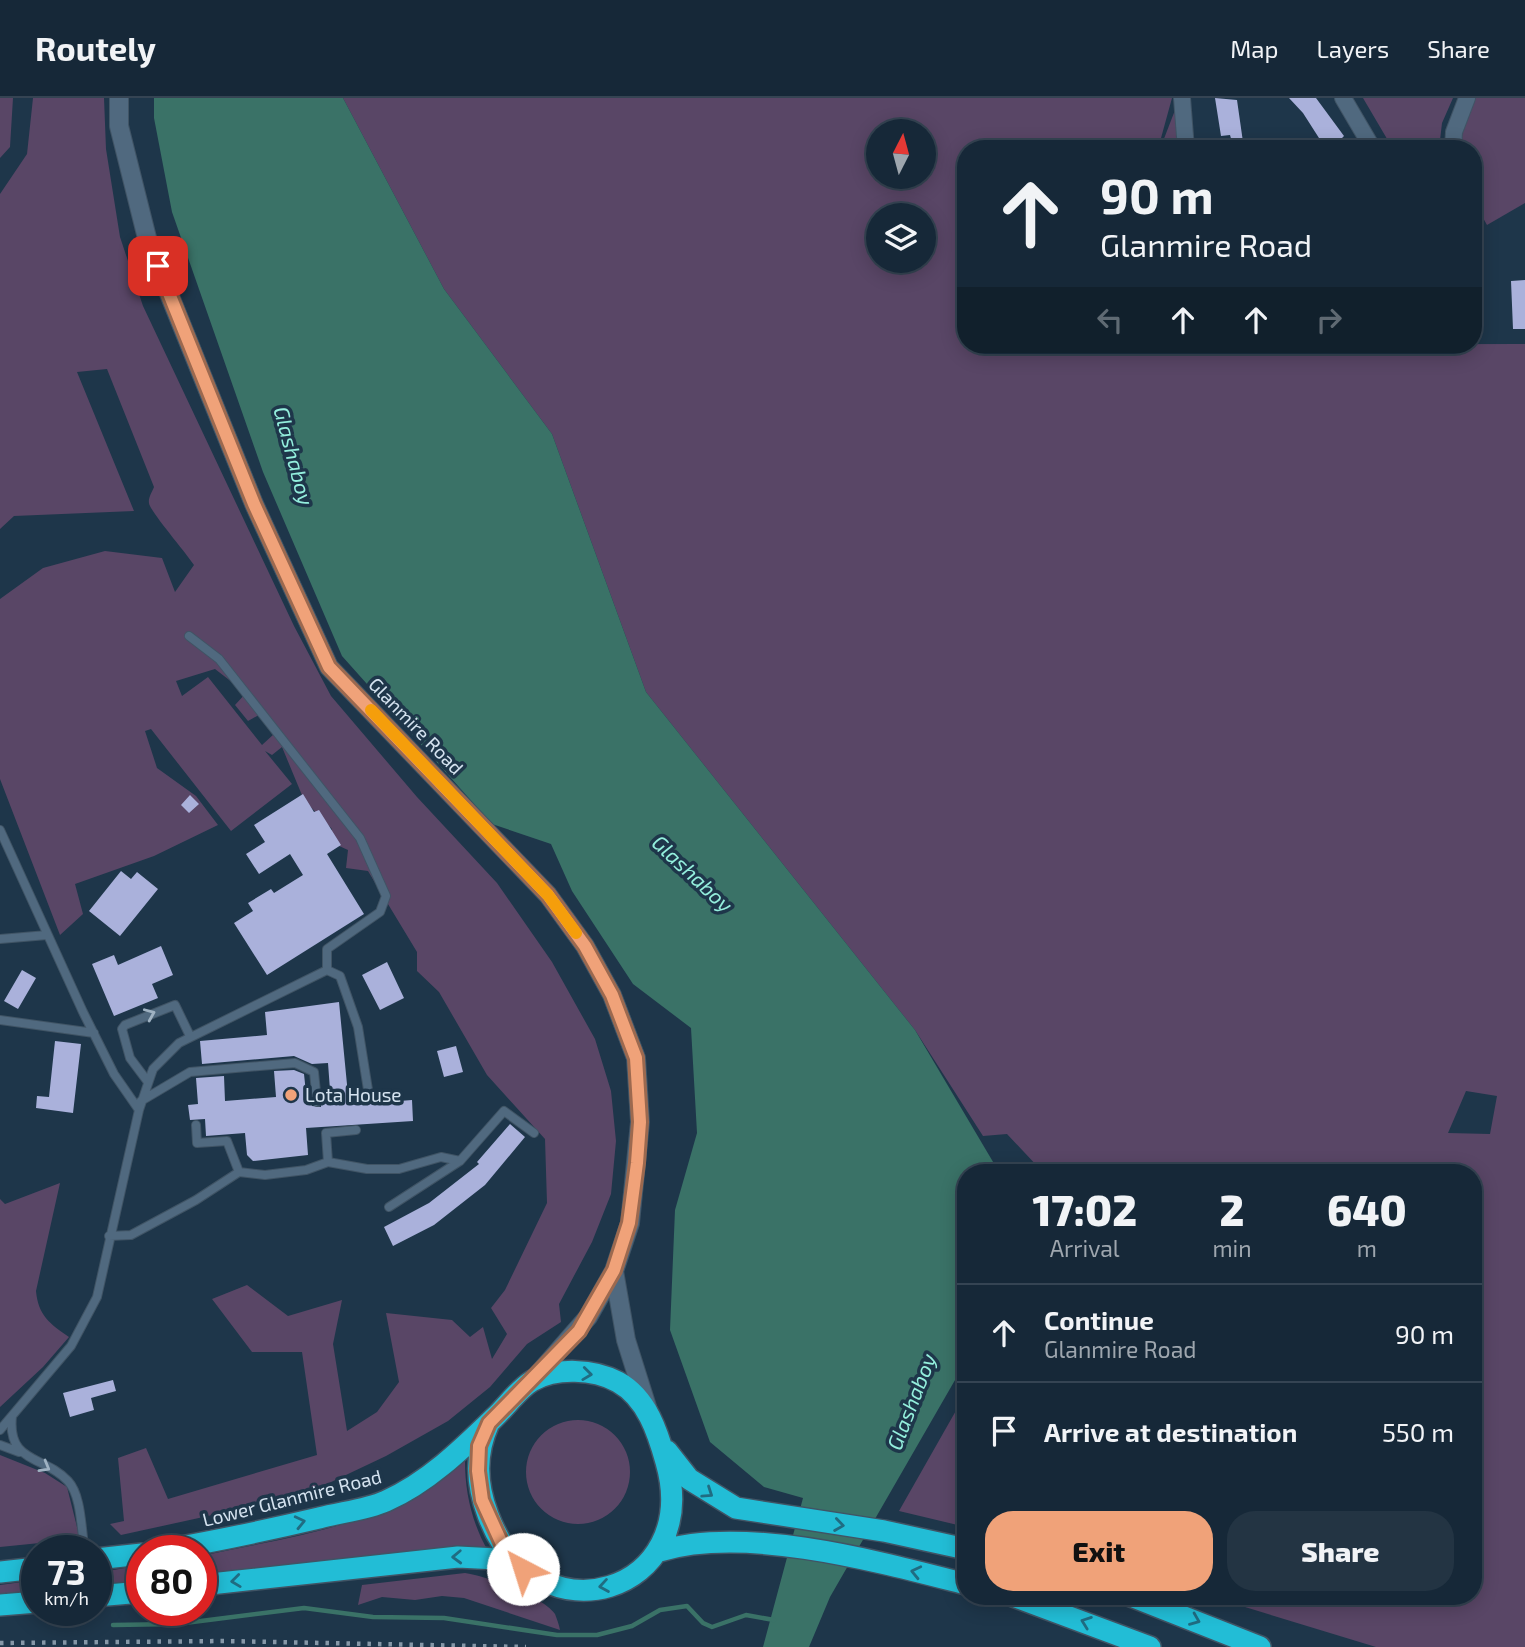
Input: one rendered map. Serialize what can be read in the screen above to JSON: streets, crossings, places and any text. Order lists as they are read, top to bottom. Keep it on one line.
{"streets":{"highway":["Lower Glanmire Road"],"main road":["Glanmire Road"]},"crossings":[["Glanmire Road","Lower Glanmire Road"]],"water":["Glashaboy"],"places":["Lota House"],"north":"top","page":{"header":"Routely","nav":["Map","Layers","Share"],"turn":["90 m","Glanmire Road"],"eta":["17:02","Arrival","2","min","640","m"],"list":[{"name":"Continue","note":"Glanmire Road","value":"90 m"},{"name":"Arrive at destination","value":"550 m"}],"buttons":["Exit","Share"],"speed":"73 km/h","limit":"80"}}
